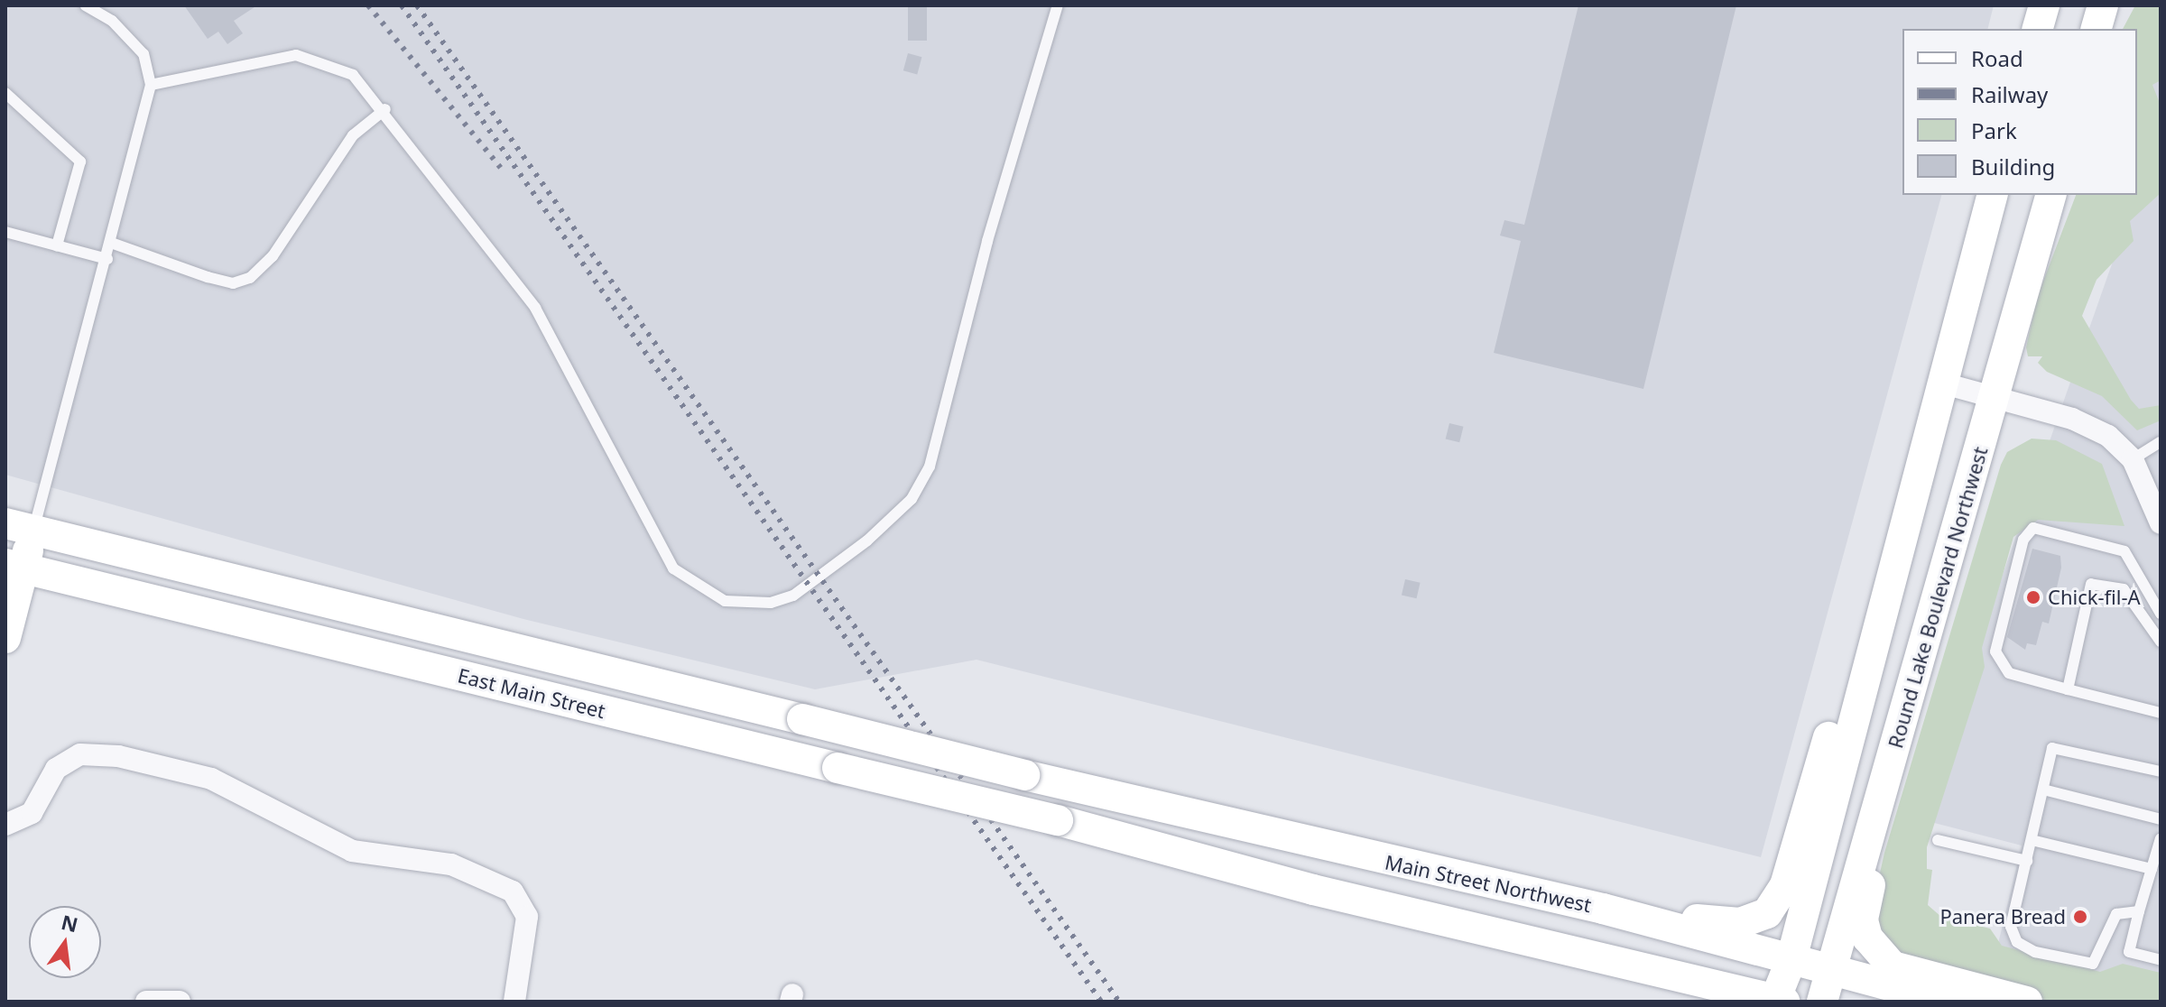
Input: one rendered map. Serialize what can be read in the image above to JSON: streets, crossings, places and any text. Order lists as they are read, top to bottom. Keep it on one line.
{"streets":{"main road":["Round Lake Boulevard Northwest","East Main Street","Main Street Northwest"]},"crossings":[["Round Lake Boulevard Northwest","Main Street Northwest"],["East Main Street","Main Street Northwest"]],"places":["Chick-fil-A","Panera Bread"],"legend":["Road","Railway","Park","Building"],"north":"top"}
